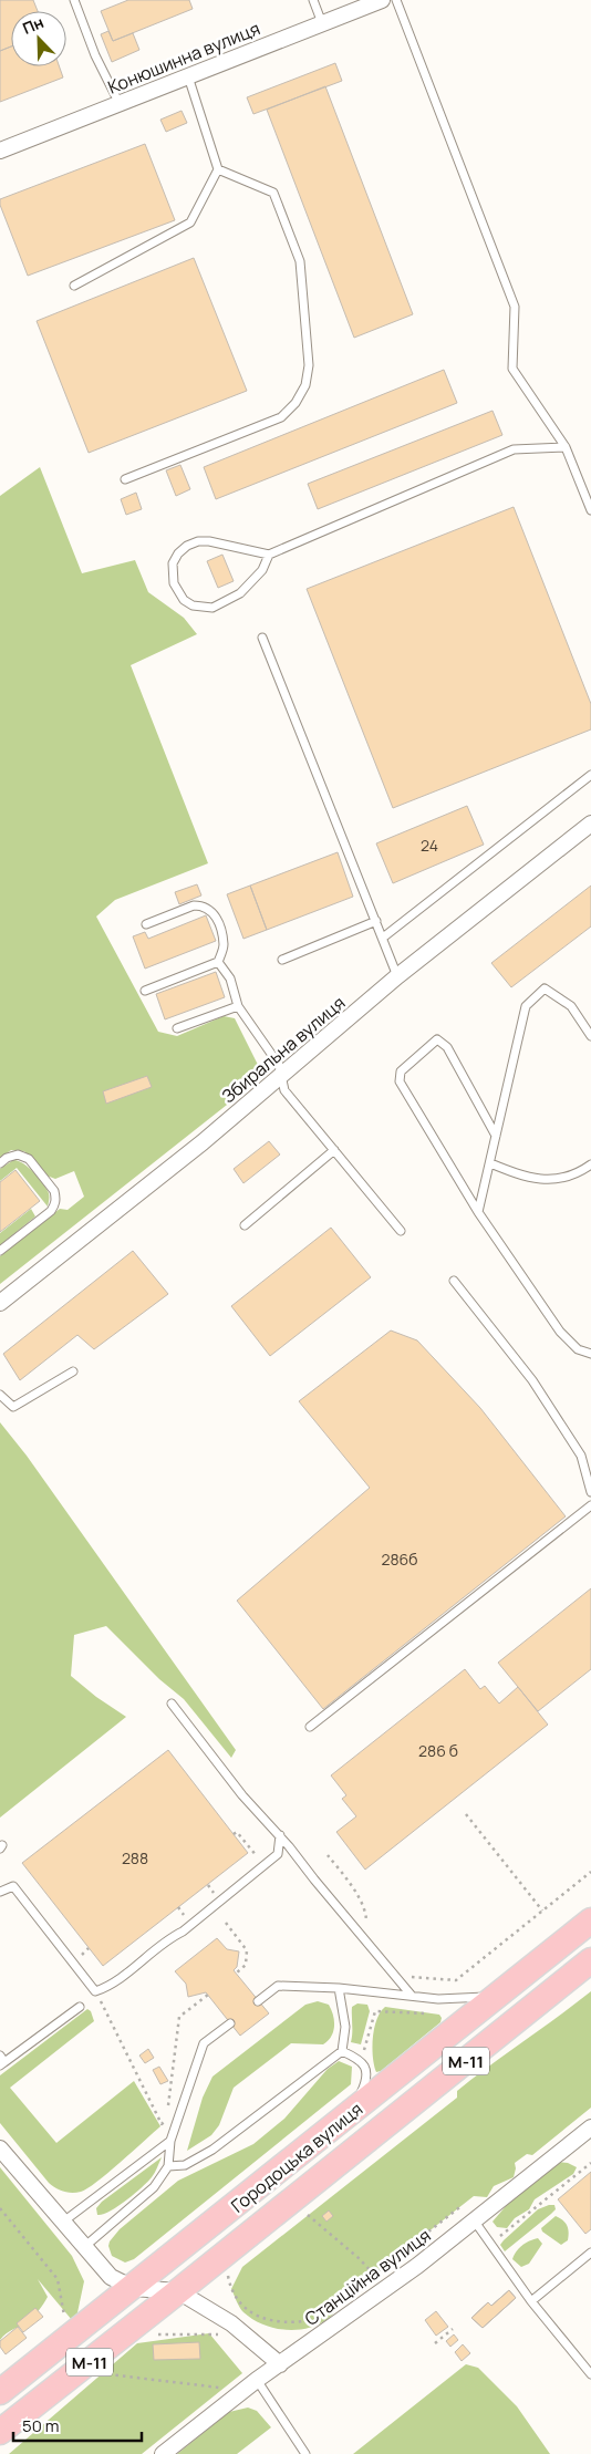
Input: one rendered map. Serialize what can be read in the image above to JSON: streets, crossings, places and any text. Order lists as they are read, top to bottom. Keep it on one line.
{"streets":{"main road":["М-11","Городоцька вулиця"],"street":["Конюшинна вулиця","Збиральна вулиця","Станційна вулиця"]},"house_numbers":["24","286б","286 б","288"],"scale_bar":"50 m","north":"top left"}
